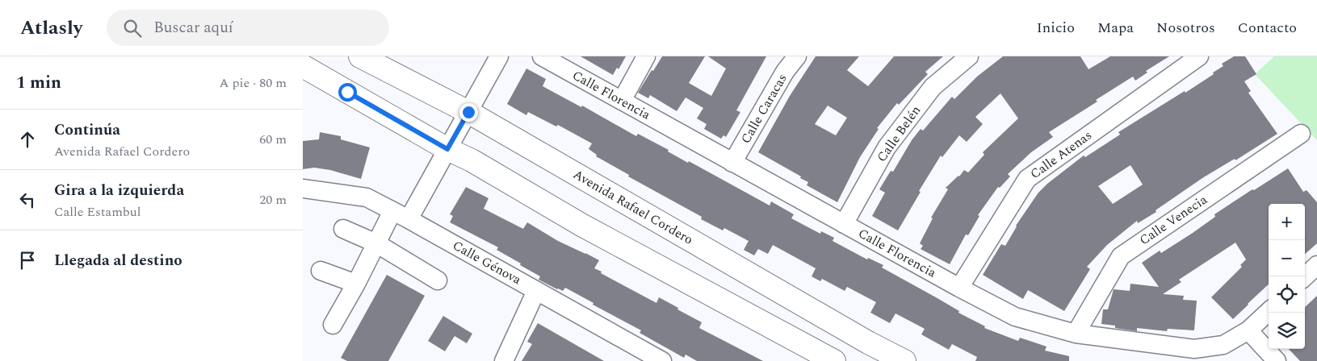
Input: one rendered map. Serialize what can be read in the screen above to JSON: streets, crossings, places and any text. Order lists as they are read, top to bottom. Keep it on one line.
{"streets":{"main road":["Avenida Rafael Cordero"],"street":["Calle Florencia","Calle Caracas","Calle Belén","Calle Atenas","Calle Venecia","Calle Génova"]},"crossings":[["Calle Florencia","Calle Caracas"],["Calle Florencia","Calle Belén"],["Calle Florencia","Calle Atenas"],["Calle Florencia","Calle Venecia"]],"page":{"header":"Atlasly","search":"Buscar aquí","nav":["Inicio","Mapa","Nosotros","Contacto"],"heading":["1 min","A pie · 80 m"],"list":[["Continúa","Avenida Rafael Cordero","60 m"],["Gira a la izquierda","Calle Estambul","20 m"],"Llegada al destino"],"map_buttons":["+","−"]}}
